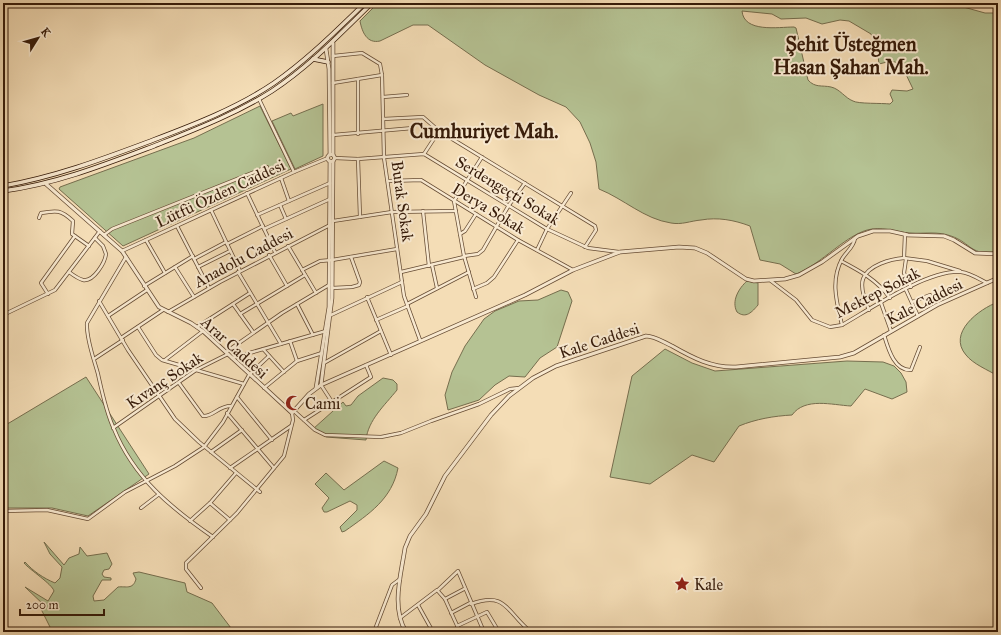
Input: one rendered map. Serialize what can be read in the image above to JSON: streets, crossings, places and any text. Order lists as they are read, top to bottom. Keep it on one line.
{"streets":{"street":["Serdengeçti Sokak","Lütfü Özden Caddesi","Burak Sokak","Derya Sokak","Anadolu Caddesi","Mektep Sokak","Kale Caddesi","Arar Caddesi","Kıvanç Sokak"]},"crossings":[["Lütfü Özden Caddesi","Arar Caddesi"],["Burak Sokak","Derya Sokak"],["Anadolu Caddesi","Arar Caddesi"],["Mektep Sokak","Kale Caddesi"],["Arar Caddesi","Kıvanç Sokak"]],"districts":["Şehit Üsteğmen Hasan Şahan Mah.","Cumhuriyet Mah."],"places":{"mosque":["Cami"],"place":["Kale"]},"scale_bar":"200 m","north":"top right"}
